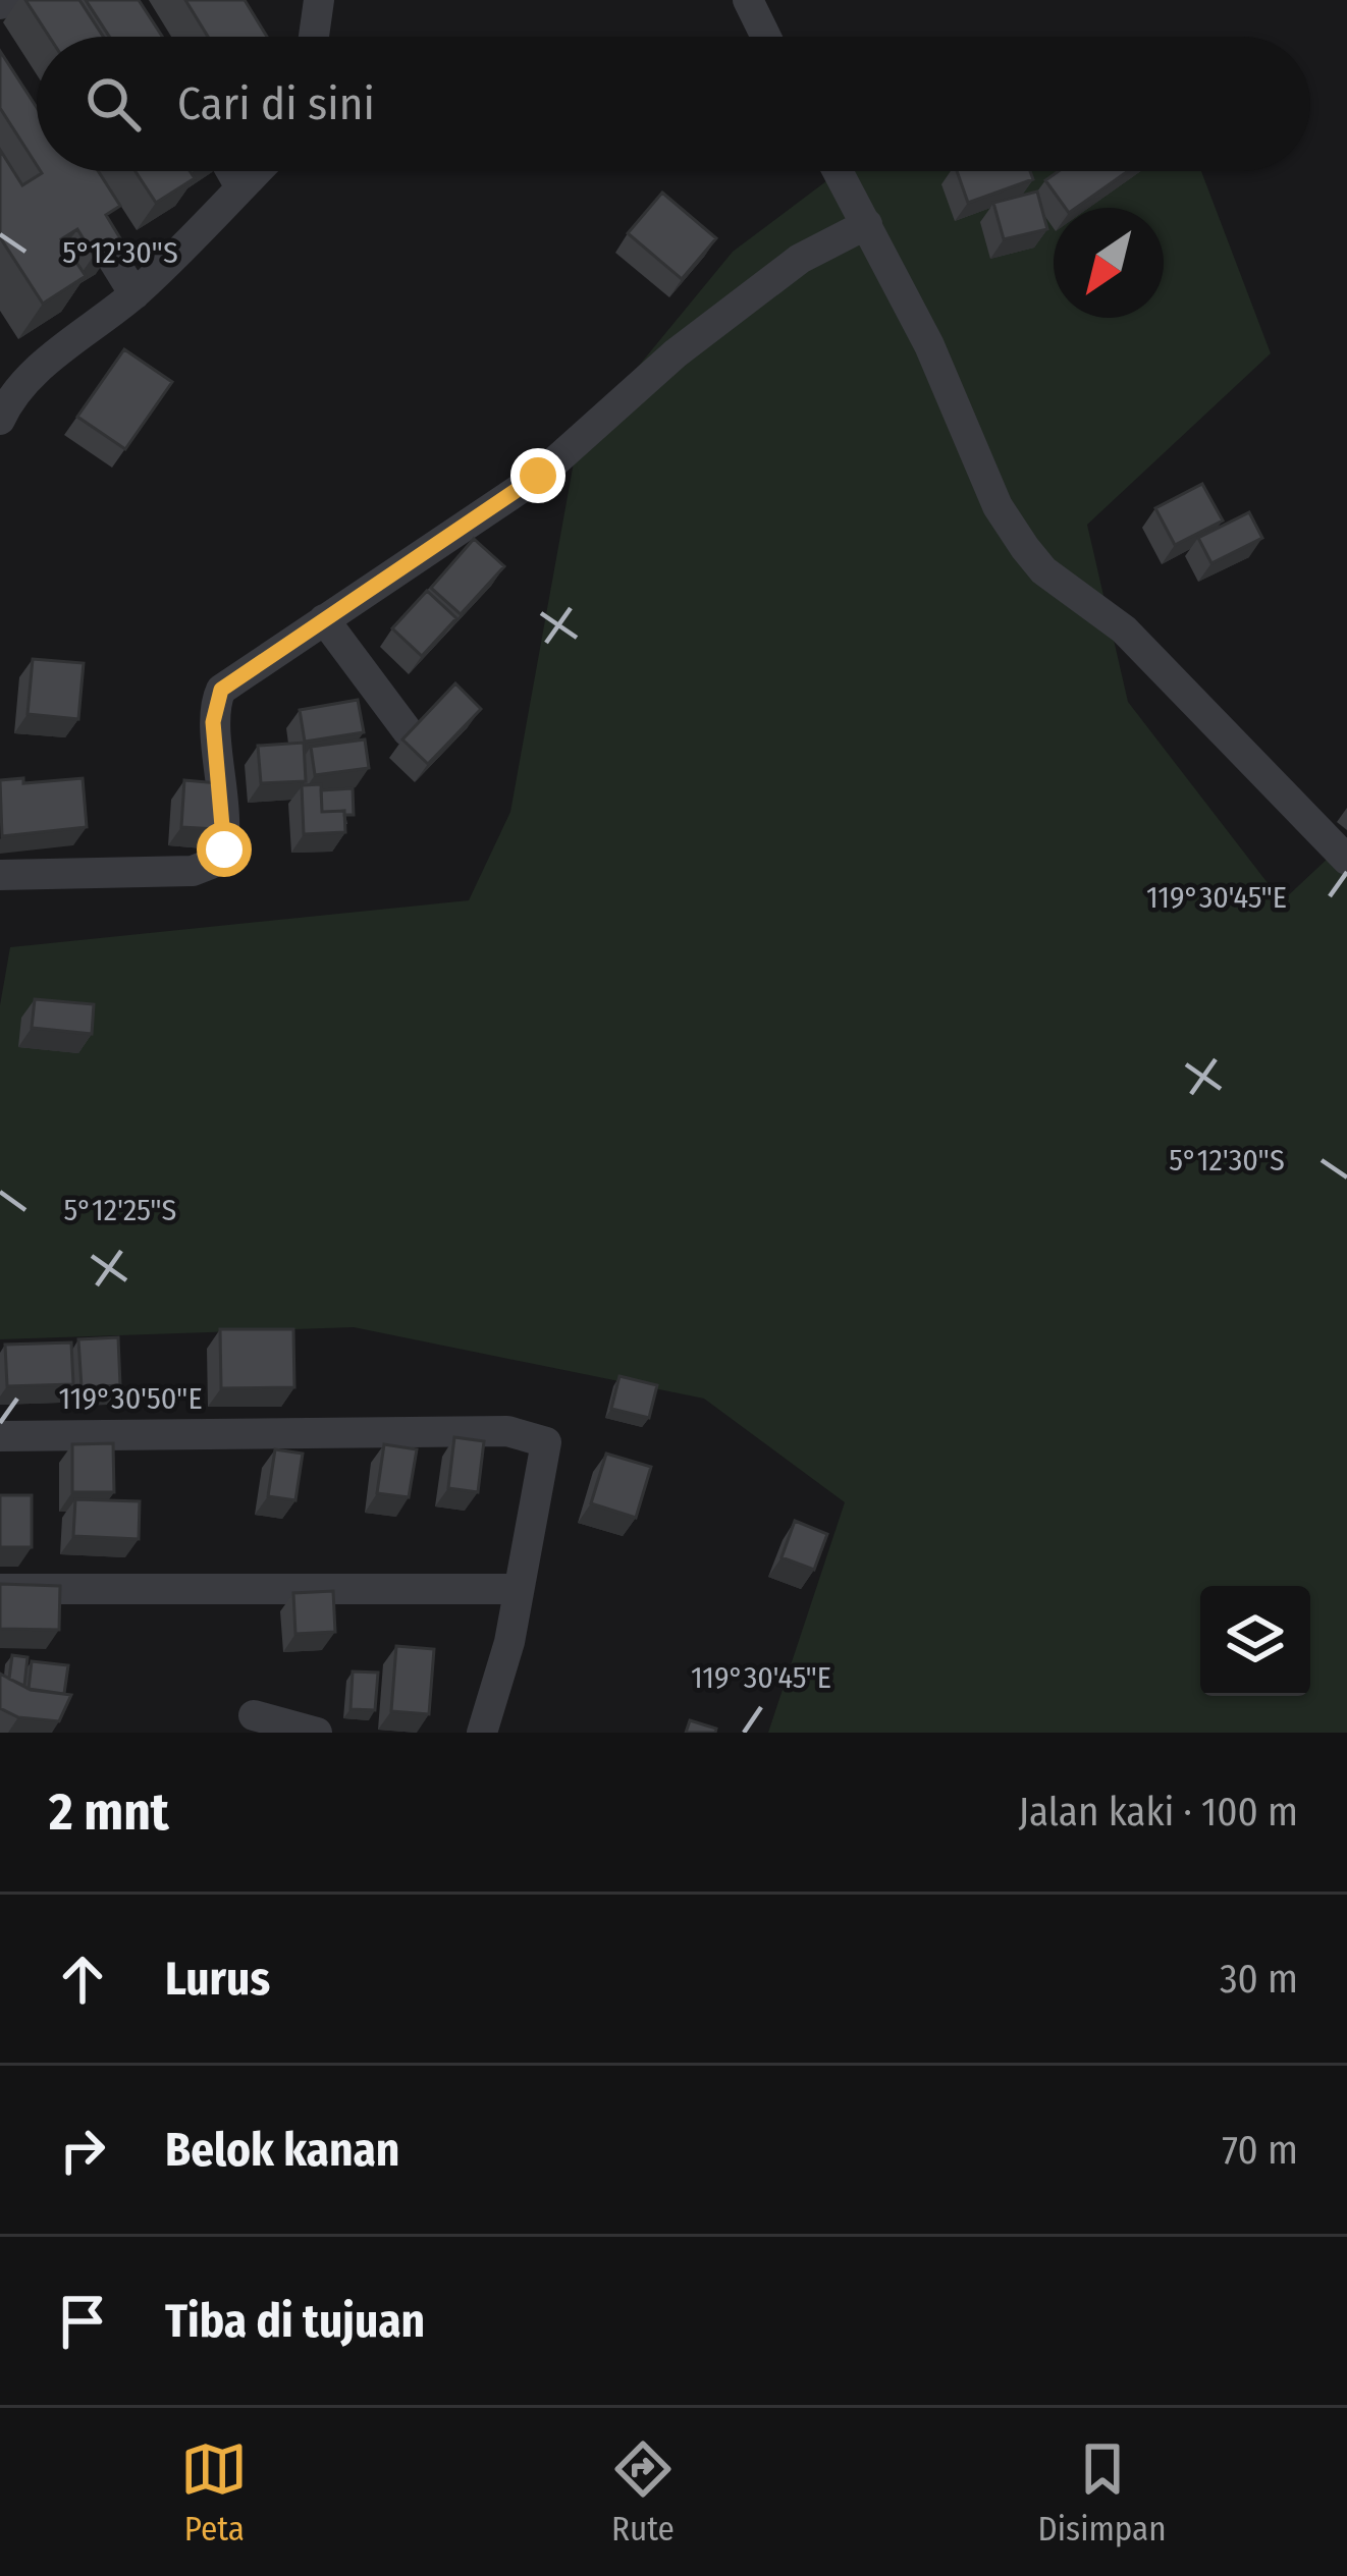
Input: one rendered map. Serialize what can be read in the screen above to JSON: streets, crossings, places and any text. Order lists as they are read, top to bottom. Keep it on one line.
{"north":"bottom left","page":{"search":"Cari di sini","heading":["2 mnt","Jalan kaki · 100 m"],"list":[["Lurus","30 m"],["Belok kanan","70 m"],"Tiba di tujuan"],"nav":["Peta","Rute","Disimpan"]},"coordinates":["5°12'30\"S","119°30'45\"E","5°12'25\"S","119°30'50\"E"]}
